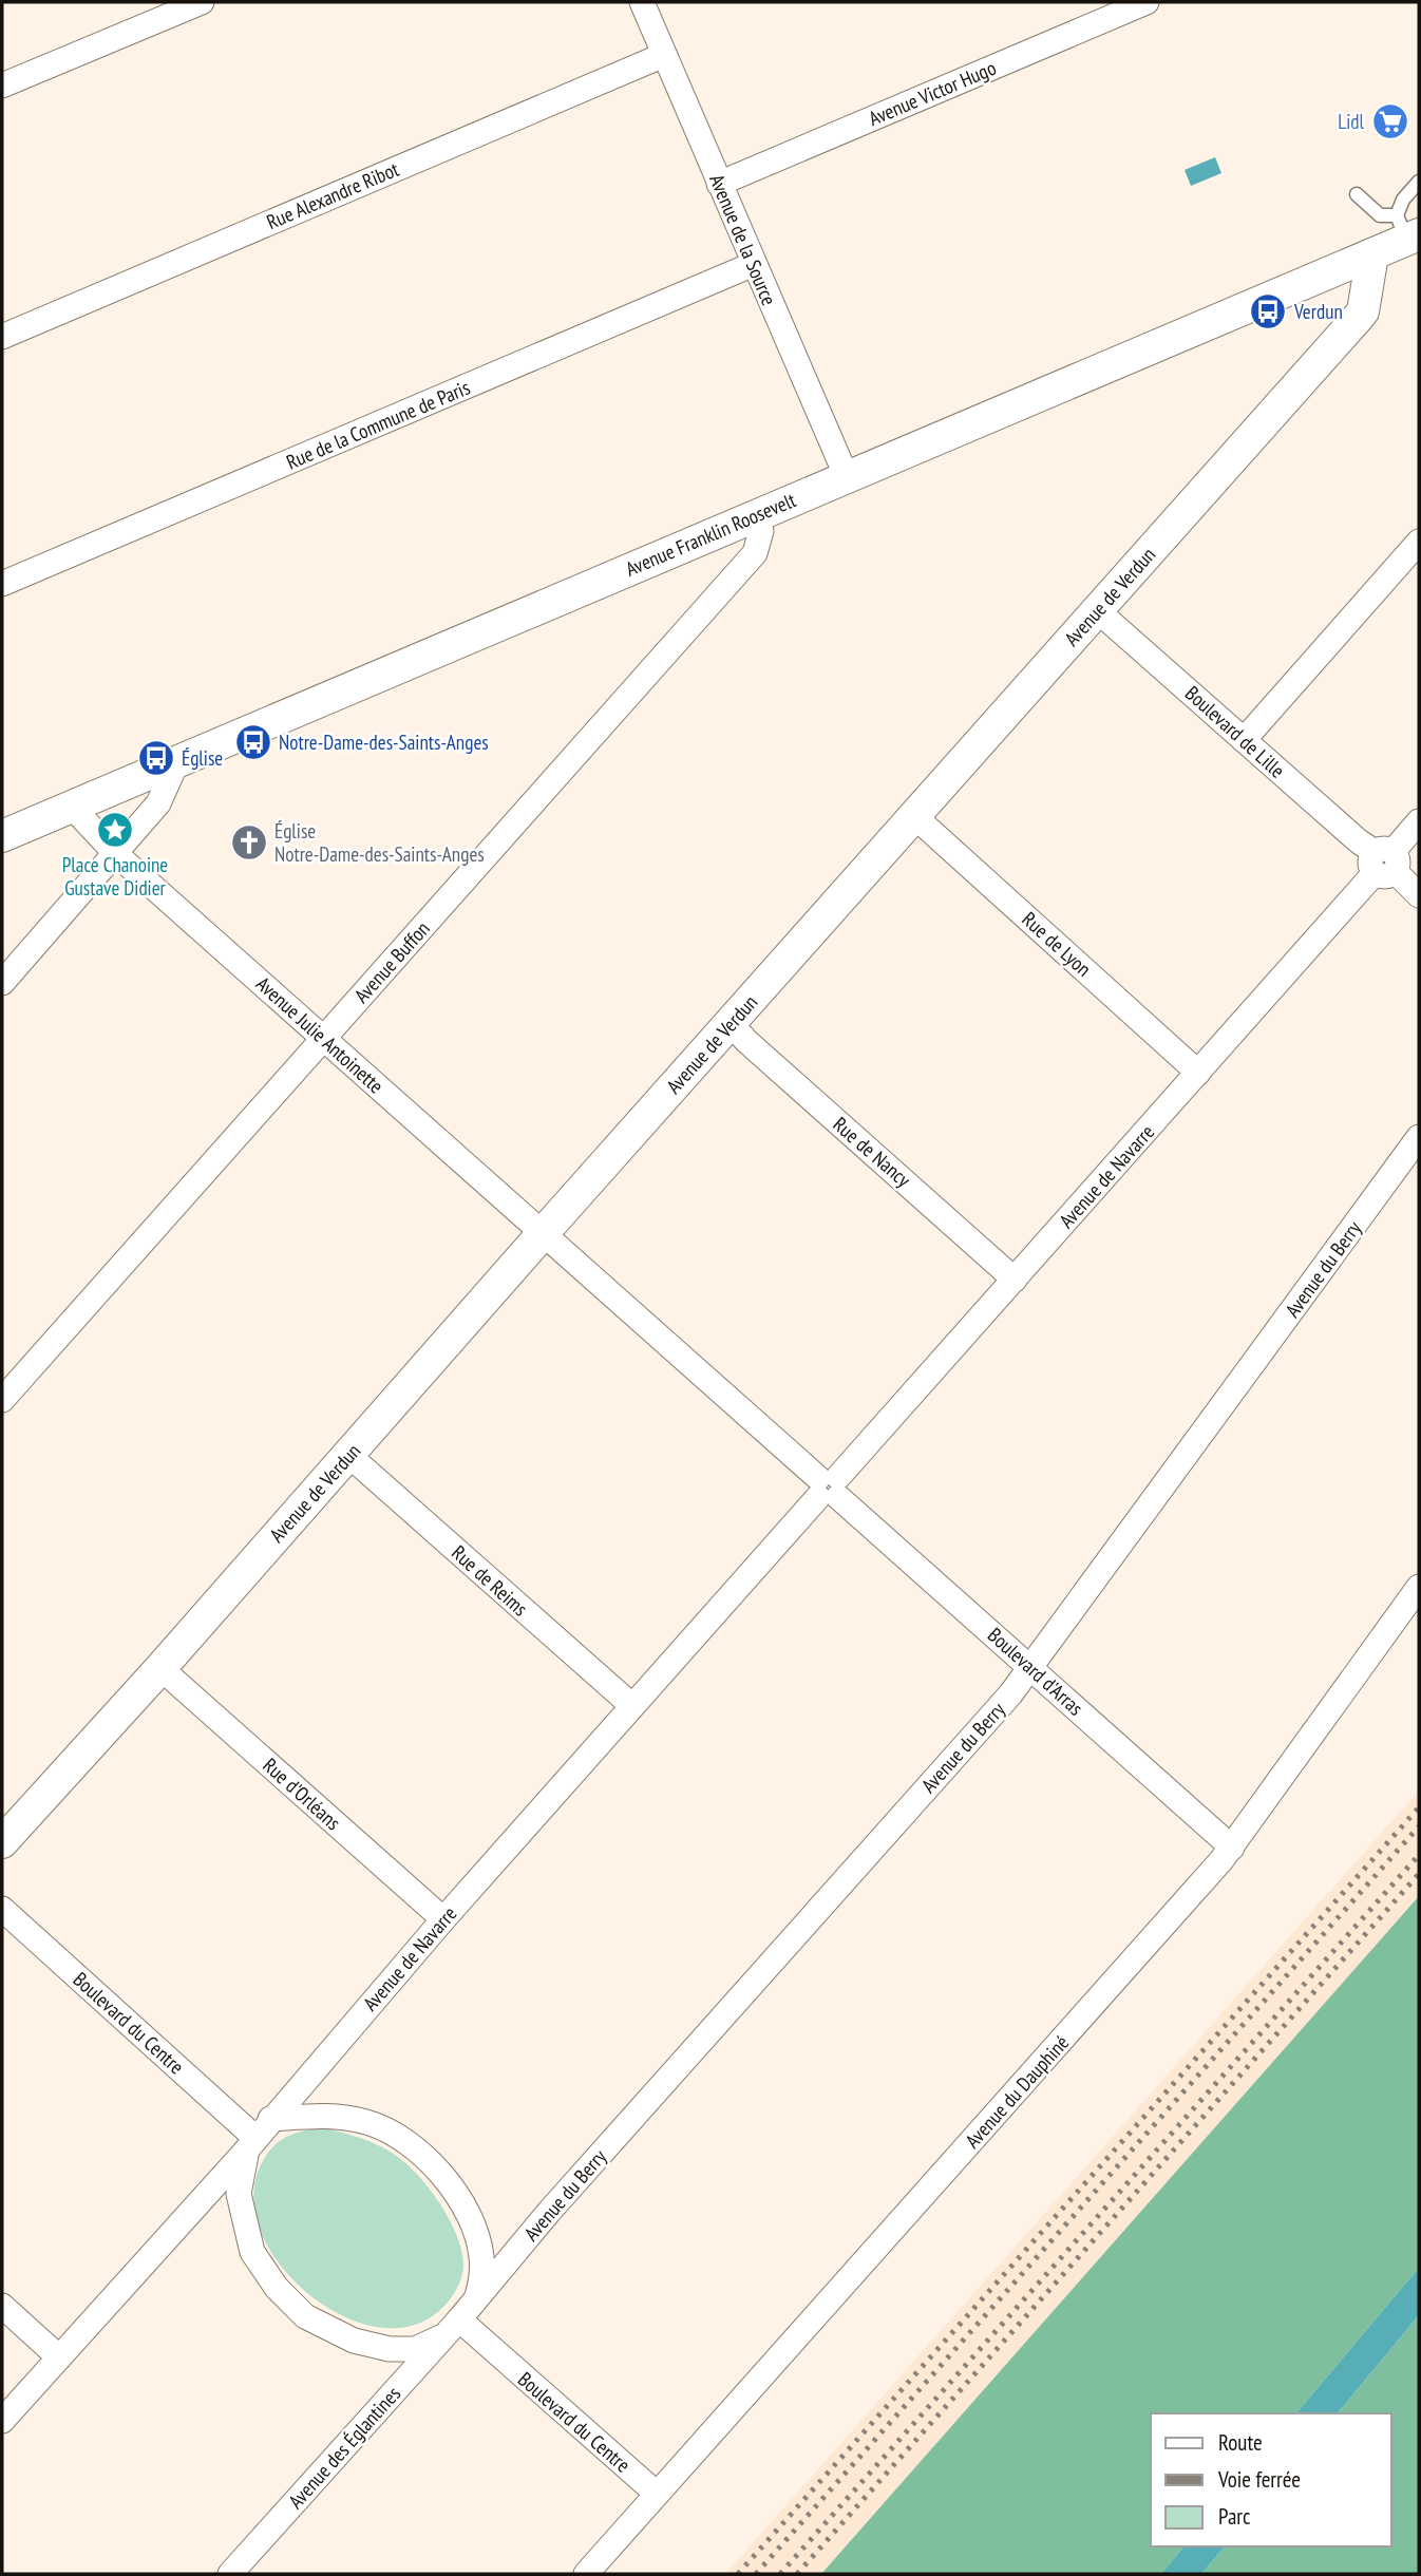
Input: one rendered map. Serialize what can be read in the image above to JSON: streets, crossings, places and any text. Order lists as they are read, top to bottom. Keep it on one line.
{"streets":{"street":["Avenue Victor Hugo","Rue Alexandre Ribot","Avenue de la Source","Rue de la Commune de Paris","Avenue Franklin Roosevelt","Avenue de Verdun","Boulevard de Lille","Rue de Lyon","Avenue Buffon","Avenue Julie Antoinette","Rue de Nancy","Avenue de Navarre","Avenue du Berry","Rue de Reims","Boulevard d'Arras","Rue d'Orléans","Boulevard du Centre","Avenue du Dauphiné","Avenue des Églantines"]},"crossings":[["Avenue Victor Hugo","Avenue de la Source"],["Rue Alexandre Ribot","Avenue de la Source"],["Avenue de la Source","Rue de la Commune de Paris"],["Avenue de la Source","Avenue Franklin Roosevelt"],["Avenue Franklin Roosevelt","Avenue de Verdun"],["Avenue Franklin Roosevelt","Avenue Buffon"],["Avenue Franklin Roosevelt","Avenue Julie Antoinette"],["Avenue de Verdun","Boulevard de Lille"],["Avenue de Verdun","Rue de Lyon"],["Avenue de Verdun","Avenue Julie Antoinette"],["Avenue de Verdun","Rue de Nancy"],["Avenue de Verdun","Rue de Reims"],["Avenue de Verdun","Rue d'Orléans"],["Boulevard de Lille","Avenue de Navarre"],["Rue de Lyon","Avenue de Navarre"],["Avenue Buffon","Avenue Julie Antoinette"],["Avenue Julie Antoinette","Boulevard d'Arras"],["Rue de Nancy","Avenue de Navarre"],["Avenue de Navarre","Avenue du Berry"],["Avenue de Navarre","Rue de Reims"],["Avenue de Navarre","Boulevard d'Arras"],["Avenue de Navarre","Rue d'Orléans"],["Avenue de Navarre","Boulevard du Centre"],["Avenue de Navarre","Avenue des Églantines"],["Avenue du Berry","Boulevard d'Arras"],["Avenue du Berry","Boulevard du Centre"],["Avenue du Berry","Avenue des Églantines"],["Boulevard d'Arras","Avenue du Dauphiné"],["Boulevard du Centre","Avenue du Dauphiné"],["Boulevard du Centre","Avenue des Églantines"]],"places":{"supermarket":["Lidl"],"bus stop":["Verdun","Notre-Dame-des-Saints-Anges","Église"],"place":["Place Chanoine Gustave Didier"],"church":["Église Notre-Dame-des-Saints-Anges"]},"legend":["Route","Voie ferrée","Parc"]}
